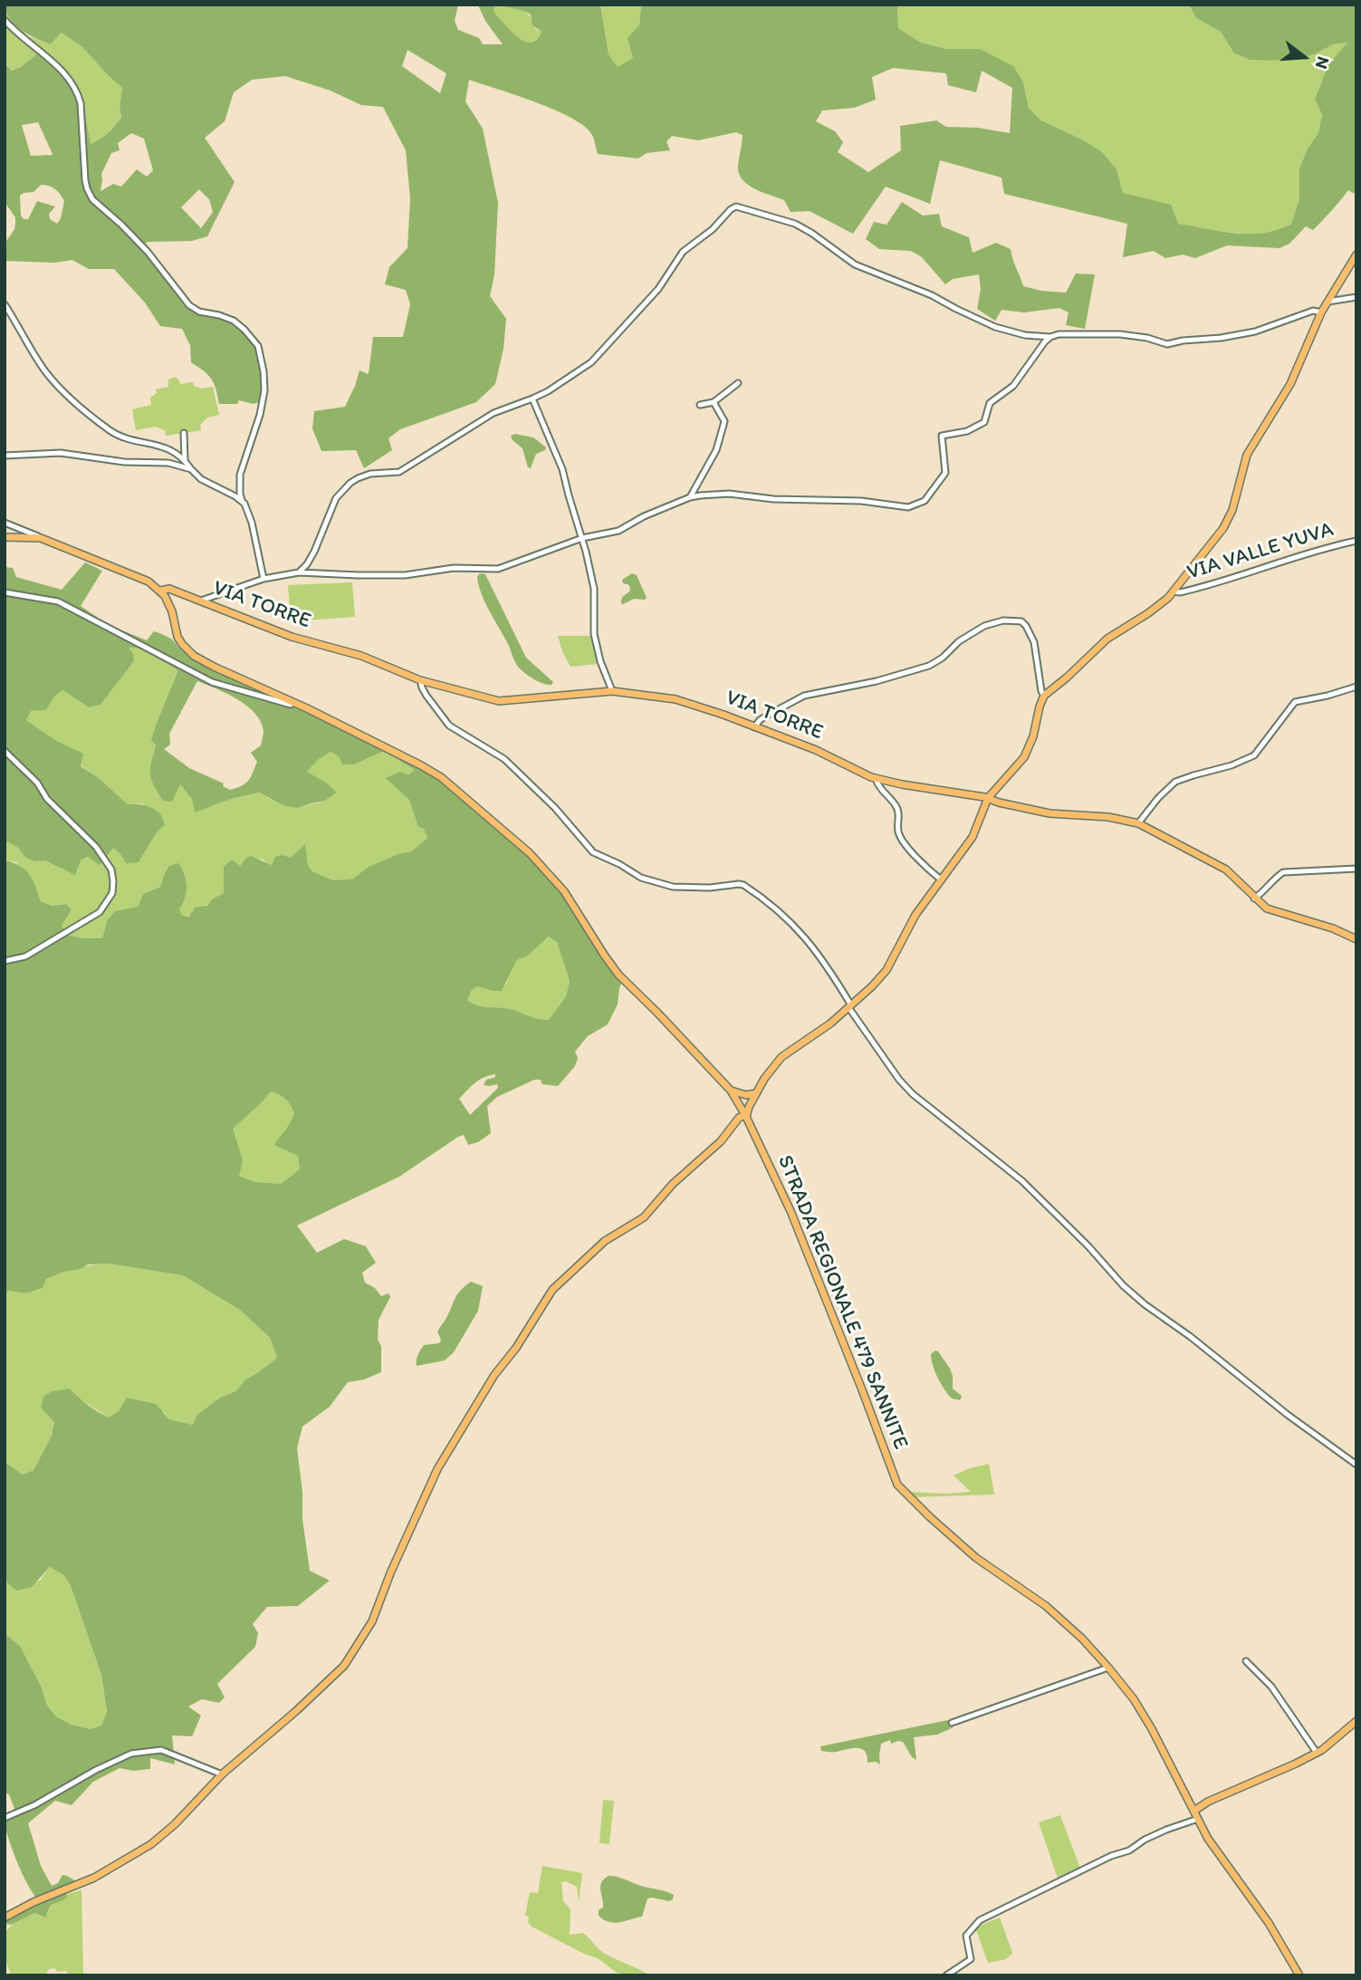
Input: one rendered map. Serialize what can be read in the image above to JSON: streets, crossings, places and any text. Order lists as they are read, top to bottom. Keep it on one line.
{"streets":{"main road":["VIA TORRE","STRADA REGIONALE 479 SANNITE"],"street":["VIA VALLE YUVA"]},"crossings":[["VIA TORRE","STRADA REGIONALE 479 SANNITE"]],"north":"right"}
